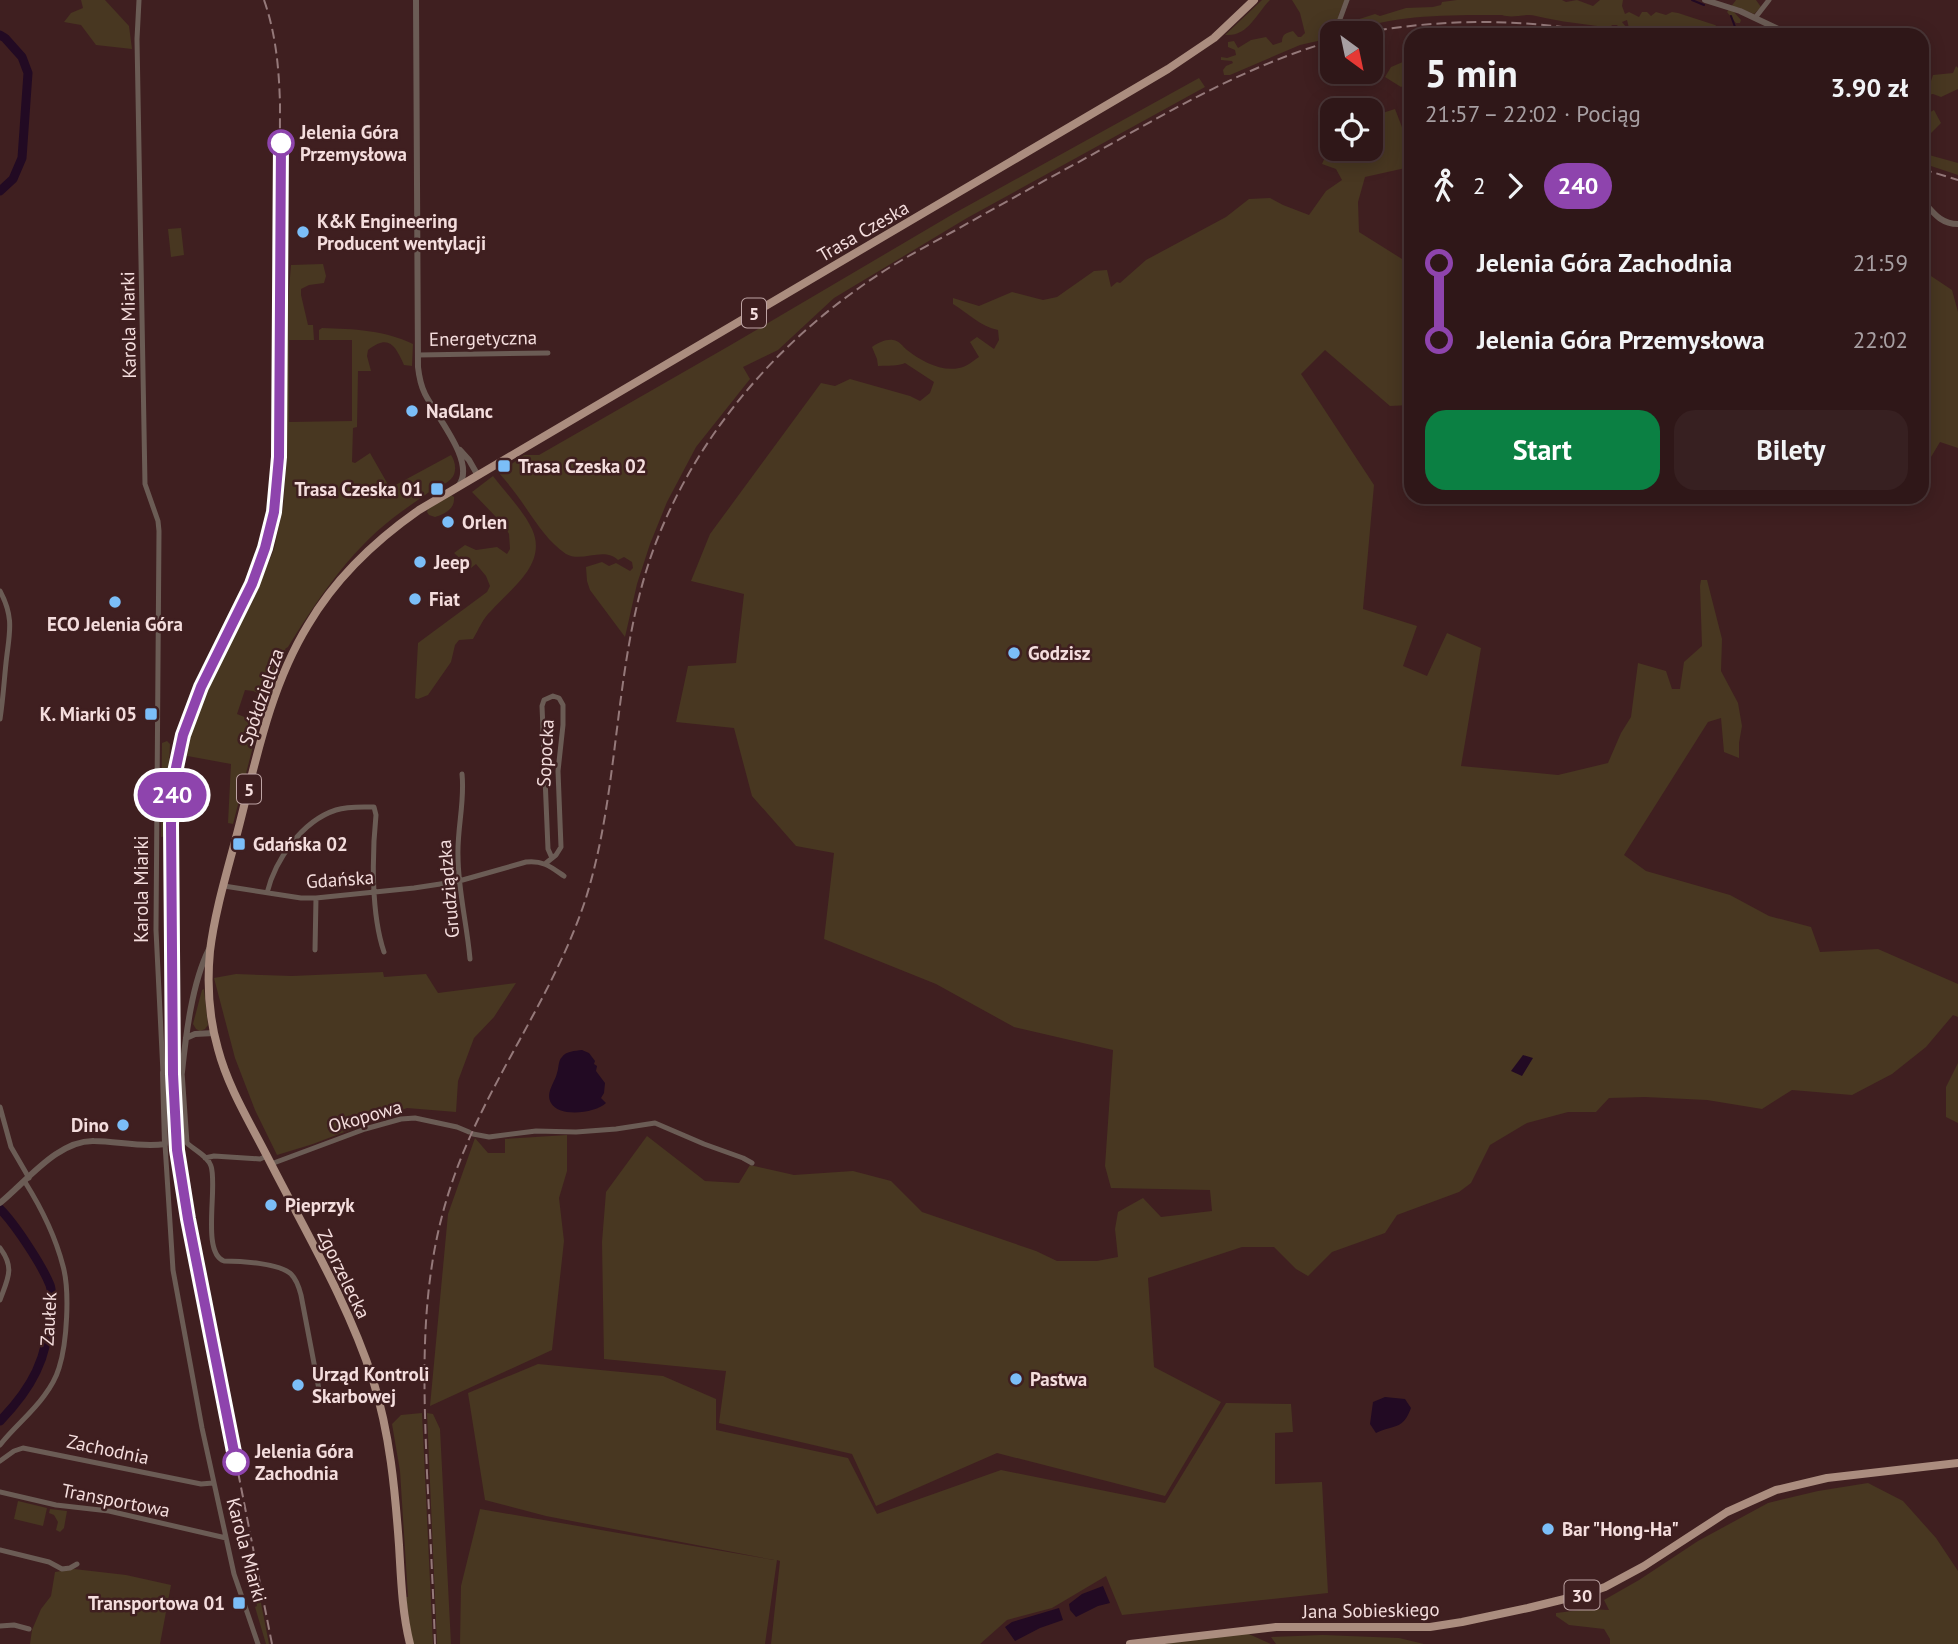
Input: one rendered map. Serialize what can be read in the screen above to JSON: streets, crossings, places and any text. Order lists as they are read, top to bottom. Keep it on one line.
{"streets":{"main road":["Trasa Czeska","5","Spółdzielcza","Zgorzelecka","30","Jana Sobieskiego"],"street":["Karola Miarki","Energetyczna","Sopocka","Gdańska","Grudziądzka","Okopowa","Zaułek","Zachodnia","Transportowa"]},"crossings":[["Trasa Czeska","Spółdzielcza"],["Karola Miarki","Zachodnia"],["Karola Miarki","Transportowa"],["Spółdzielcza","Gdańska"],["Spółdzielcza","Zgorzelecka"],["Gdańska","Grudziądzka"],["Okopowa","Zgorzelecka"]],"places":{"other":["Jelenia Góra Przemysłowa","K&K Engineering Producent wentylacji","NaGlanc","Orlen","Jeep","Fiat","ECO Jelenia Góra","Godzisz","Dino","Pieprzyk","Pastwa","Urząd Kontroli Skarbowej","Jelenia Góra Zachodnia","Bar \"Hong-Ha\""],"transit":["Trasa Czeska 02","Trasa Czeska 01","K. Miarki 05","Gdańska 02","Transportowa 01"]},"north":"bottom right","page":{"on_map":"240","heading":["5 min","21:57 – 22:02 · Pociąg","3.90 zł"],"legs":["2","240"],"list":[{"name":"Jelenia Góra Zachodnia","value":"21:59"},{"name":"Jelenia Góra Przemysłowa","value":"22:02"}],"buttons":["Start","Bilety"]}}
